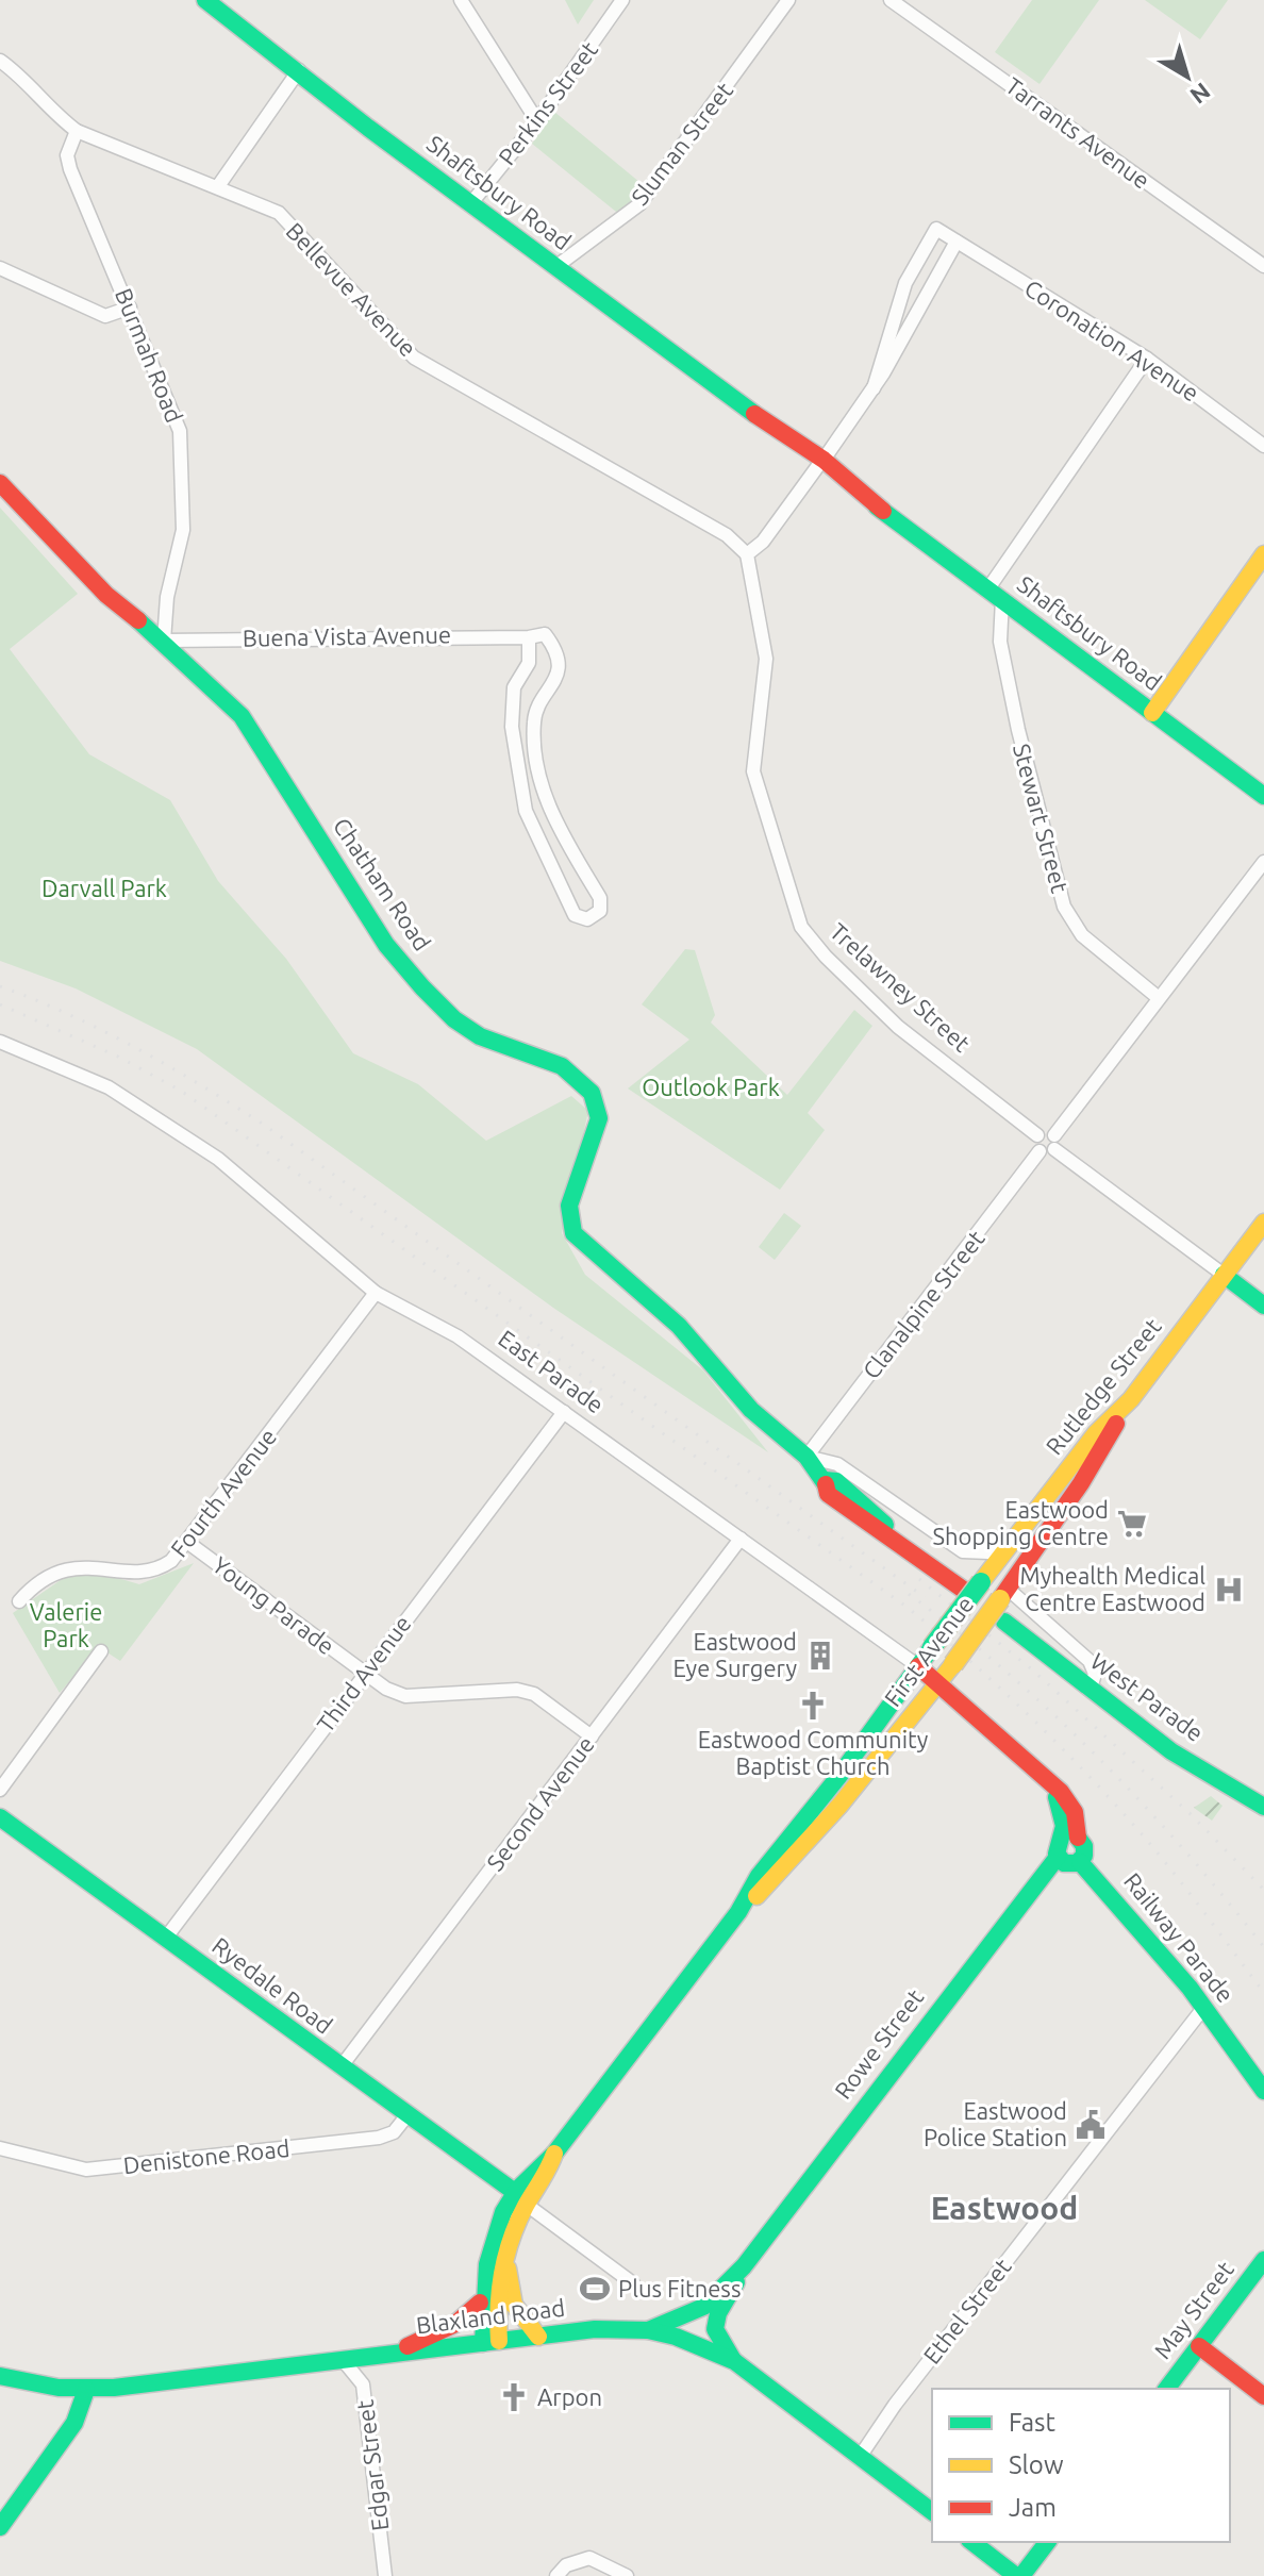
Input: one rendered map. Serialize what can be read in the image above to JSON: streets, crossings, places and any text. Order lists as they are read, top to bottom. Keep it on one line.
{"streets":{"street":["Perkins Street","Tarrants Avenue","Sluman Street","Shaftsbury Road","Bellevue Avenue","Coronation Avenue","Burmah Road","Buena Vista Avenue","Stewart Street","Chatham Road","Trelawney Street","Clanalpine Street","East Parade","Rutledge Street","Fourth Avenue","Young Parade","First Avenue","Third Avenue","West Parade","Second Avenue","Railway Parade","Ryedale Road","Rowe Street","Denistone Road","May Street","Ethel Street","Blaxland Road","Edgar Street"]},"crossings":[["Perkins Street","Shaftsbury Road"],["Sluman Street","Shaftsbury Road"],["Shaftsbury Road","Stewart Street"],["Bellevue Avenue","Burmah Road"],["Bellevue Avenue","Trelawney Street"],["Burmah Road","Buena Vista Avenue"],["Burmah Road","Chatham Road"],["Buena Vista Avenue","Chatham Road"],["Chatham Road","Clanalpine Street"],["Chatham Road","Rutledge Street"],["Trelawney Street","Clanalpine Street"],["East Parade","Fourth Avenue"],["East Parade","First Avenue"],["East Parade","Third Avenue"],["East Parade","Second Avenue"],["East Parade","Railway Parade"],["East Parade","Rowe Street"],["Rutledge Street","First Avenue"],["Fourth Avenue","Young Parade"],["Young Parade","Third Avenue"],["Young Parade","Second Avenue"],["First Avenue","Ryedale Road"],["First Avenue","Blaxland Road"],["Third Avenue","Ryedale Road"],["Second Avenue","Ryedale Road"],["Railway Parade","Rowe Street"],["Railway Parade","Ethel Street"],["Ryedale Road","Denistone Road"],["Rowe Street","Blaxland Road"],["Ethel Street","Blaxland Road"],["Blaxland Road","Edgar Street"]],"districts":["Eastwood"],"parks":["Darvall Park","Outlook Park","Valerie Park"],"places":{"supermarket":["Eastwood Shopping Centre"],"hospital":["Myhealth Medical Centre Eastwood"],"building":["Eastwood Eye Surgery"],"church":["Eastwood Community Baptist Church","Arpon"],"public building":["Eastwood Police Station"],"sports":["Plus Fitness"]},"legend":["Fast","Slow","Jam"],"north":"bottom right"}
